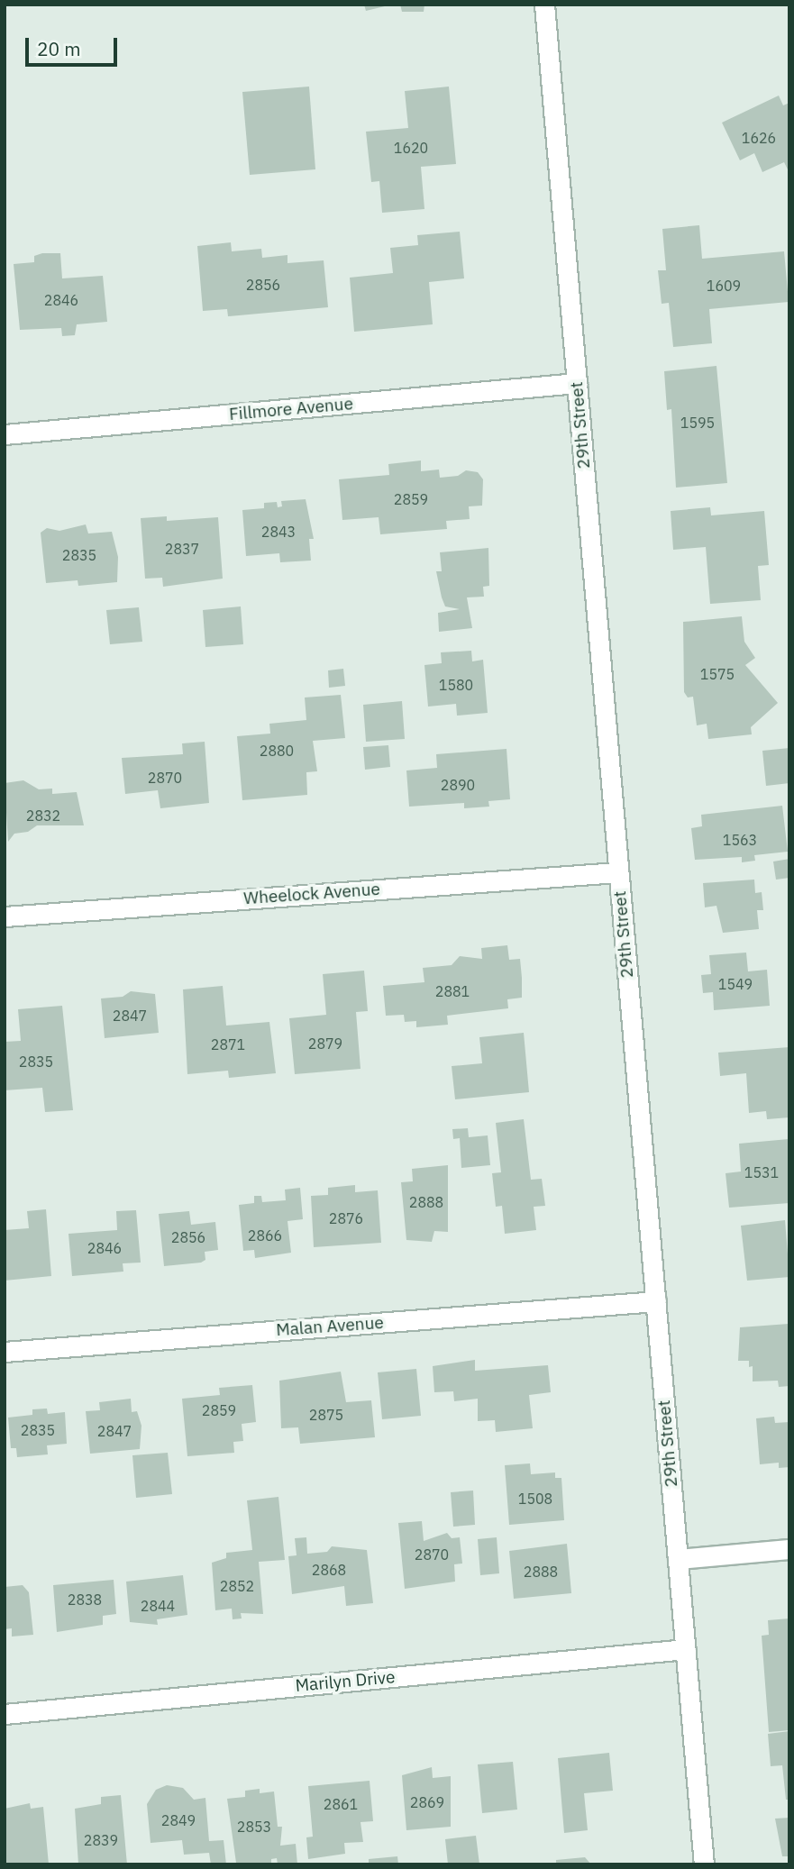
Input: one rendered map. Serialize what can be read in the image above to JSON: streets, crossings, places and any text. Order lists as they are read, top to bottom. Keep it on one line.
{"streets":{"street":["Fillmore Avenue","29th Street","Wheelock Avenue","Malan Avenue","Marilyn Drive"]},"crossings":[["Fillmore Avenue","29th Street"],["29th Street","Wheelock Avenue"],["29th Street","Malan Avenue"],["29th Street","Marilyn Drive"]],"house_numbers":["1626","1620","2856","1609","2846","1595","2859","2843","2837","2835","1575","1580","2880","2870","2890","2832","1563","1549","2881","2847","2879","2871","2835","1531","2888","2876","2866","2856","2846","2859","2875","2835","2847","1508","2870","2868","2888","2852","2838","2844","2869","2861","2849","2853","2839"],"scale_bar":"20 m"}
